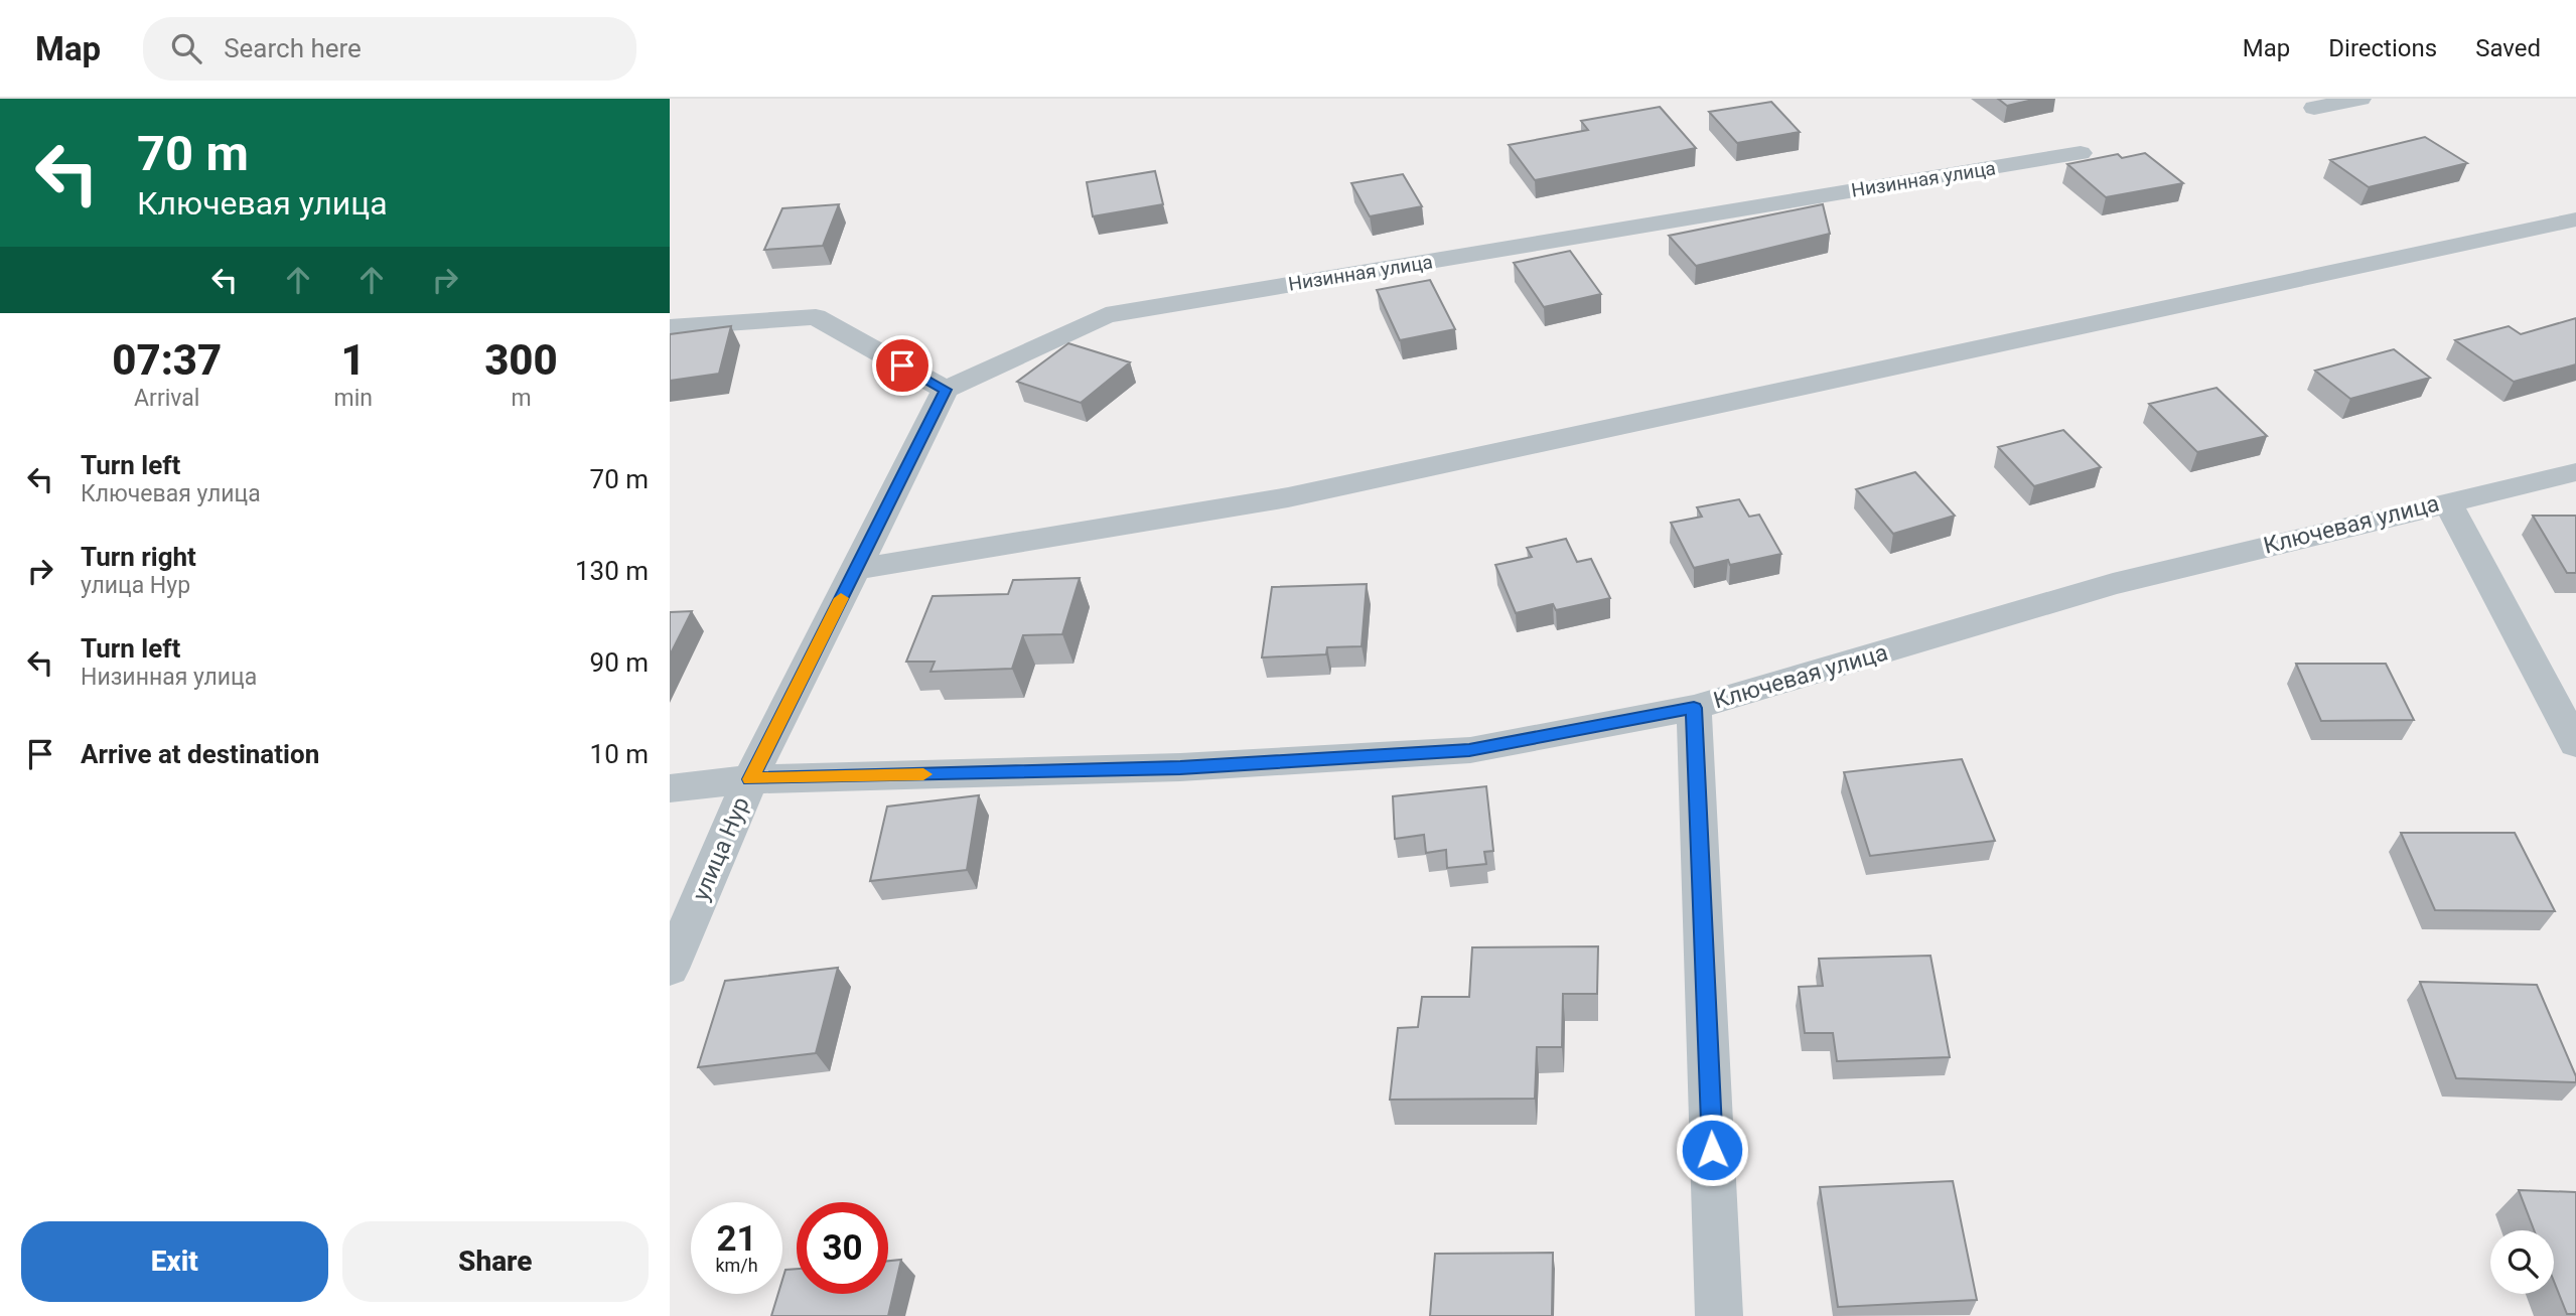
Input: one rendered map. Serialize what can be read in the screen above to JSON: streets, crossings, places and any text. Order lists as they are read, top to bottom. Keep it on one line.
{"streets":{"street":["Низинная улица","Ключевая улица","улица Нур"]},"crossings":[["Низинная улица","улица Нур"],["Ключевая улица","улица Нур"]],"page":{"header":"Map","search":"Search here","nav":["Map","Directions","Saved"],"turn":["70 m","Ключевая улица"],"eta":["07:37","Arrival","1","min","300","m"],"list":[{"name":"Turn left","note":"Ключевая улица","value":"70 m"},{"name":"Turn right","note":"улица Нур","value":"130 m"},{"name":"Turn left","note":"Низинная улица","value":"90 m"},{"name":"Arrive at destination","value":"10 m"}],"speed":"21 km/h","limit":"30","buttons":["Exit","Share"]}}
